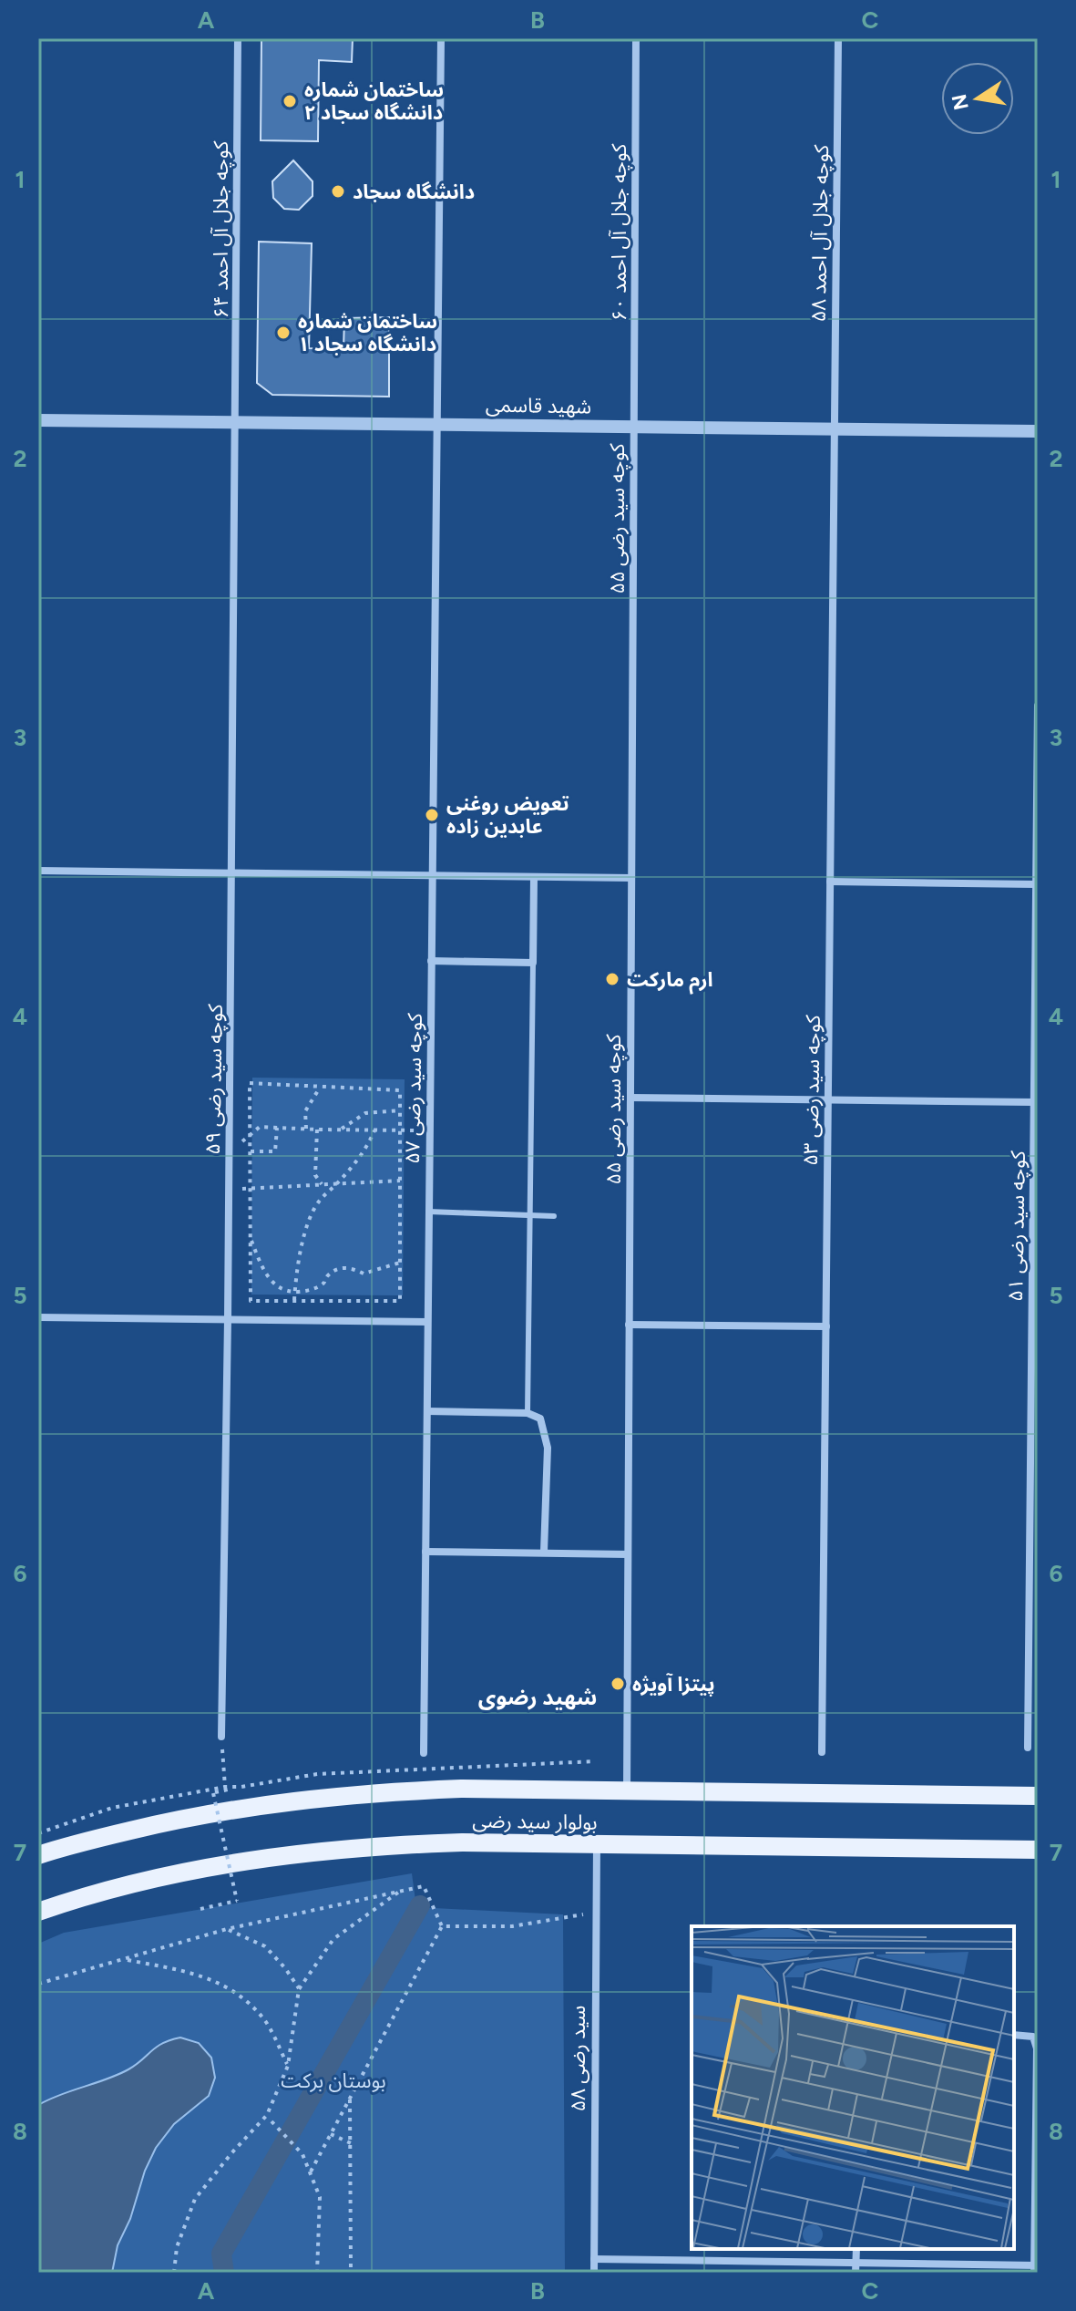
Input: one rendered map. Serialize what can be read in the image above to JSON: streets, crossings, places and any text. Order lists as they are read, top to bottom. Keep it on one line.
{"streets":{"main road":["بولوار سید رضی"],"street":["کوچه جلال آل احمد ۶۴","کوچه جلال آل احمد ۶۰","کوچه جلال آل احمد ۵۸","شهید قاسمی","کوچه سید رضی ۵۵","کوچه سید رضی ۵۹","کوچه سید رضی ۵۷","کوچه سید رضی ۵۳","کوچه سید رضی ۵۱","سید رضی ۵۸"]},"crossings":[["کوچه جلال آل احمد ۶۴","شهید قاسمی"],["کوچه جلال آل احمد ۶۴","کوچه سید رضی ۵۹"],["کوچه جلال آل احمد ۶۰","شهید قاسمی"],["کوچه جلال آل احمد ۶۰","کوچه سید رضی ۵۵"],["کوچه جلال آل احمد ۵۸","شهید قاسمی"],["کوچه جلال آل احمد ۵۸","کوچه سید رضی ۵۳"],["شهید قاسمی","کوچه سید رضی ۵۵"],["شهید قاسمی","کوچه سید رضی ۵۹"],["شهید قاسمی","کوچه سید رضی ۵۷"],["شهید قاسمی","کوچه سید رضی ۵۳"],["کوچه سید رضی ۵۵","بولوار سید رضی"],["بولوار سید رضی","سید رضی ۵۸"]],"districts":["شهید رضوی"],"parks":["بوستان برکت"],"places":["ساختمان شماره ۲ دانشگاه سجاد","دانشگاه سجاد","ساختمان شماره ۱ دانشگاه سجاد","تعویض روغنی عابدین زاده","ارم مارکت","پیتزا آویژه"],"north":"left","grid":{"columns":["A","B","C"],"rows":["1","2","3","4","5","6","7","8"]}}
